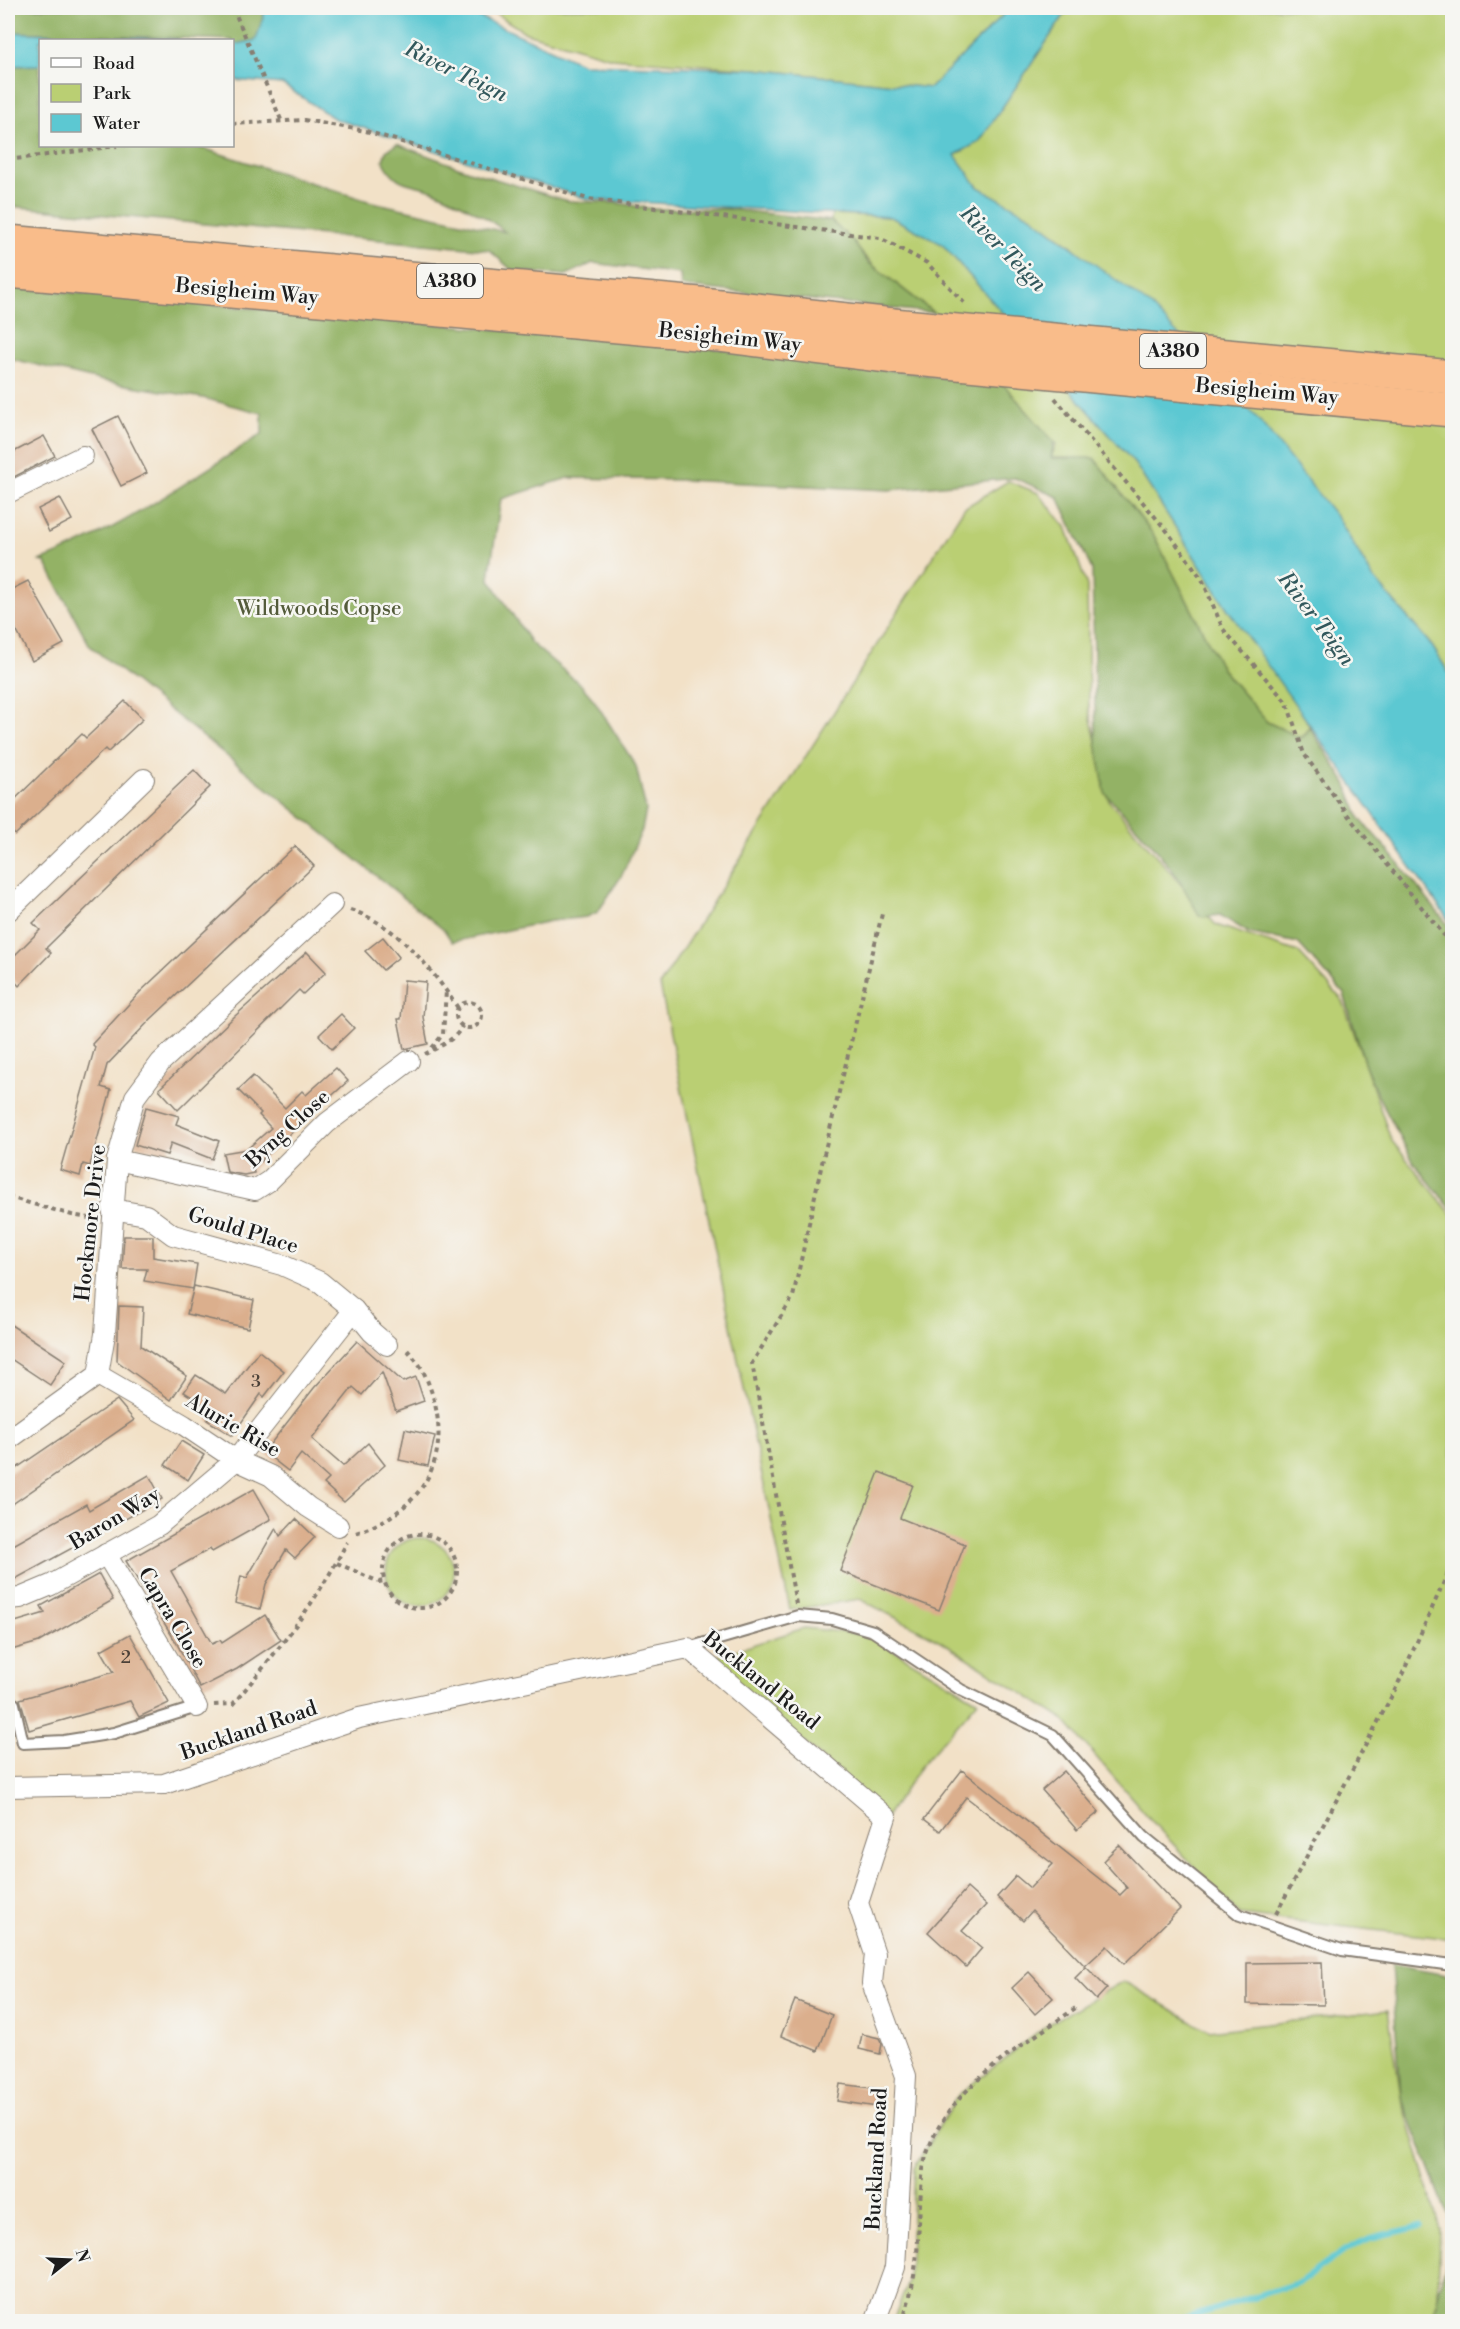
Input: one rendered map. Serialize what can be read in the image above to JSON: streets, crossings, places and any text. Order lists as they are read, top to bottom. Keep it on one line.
{"streets":{"highway":["A380","Besigheim Way"],"street":["Byng Close","Hockmore Drive","Gould Place","Aluric Rise","Baron Way","Capra Close","Buckland Road"]},"crossings":[["Byng Close","Hockmore Drive"],["Hockmore Drive","Gould Place"],["Hockmore Drive","Aluric Rise"],["Aluric Rise","Baron Way"],["Baron Way","Capra Close"]],"water":["River Teign"],"parks":["Wildwoods Copse"],"house_numbers":["3","2"],"legend":["Road","Park","Water"],"north":"right"}
